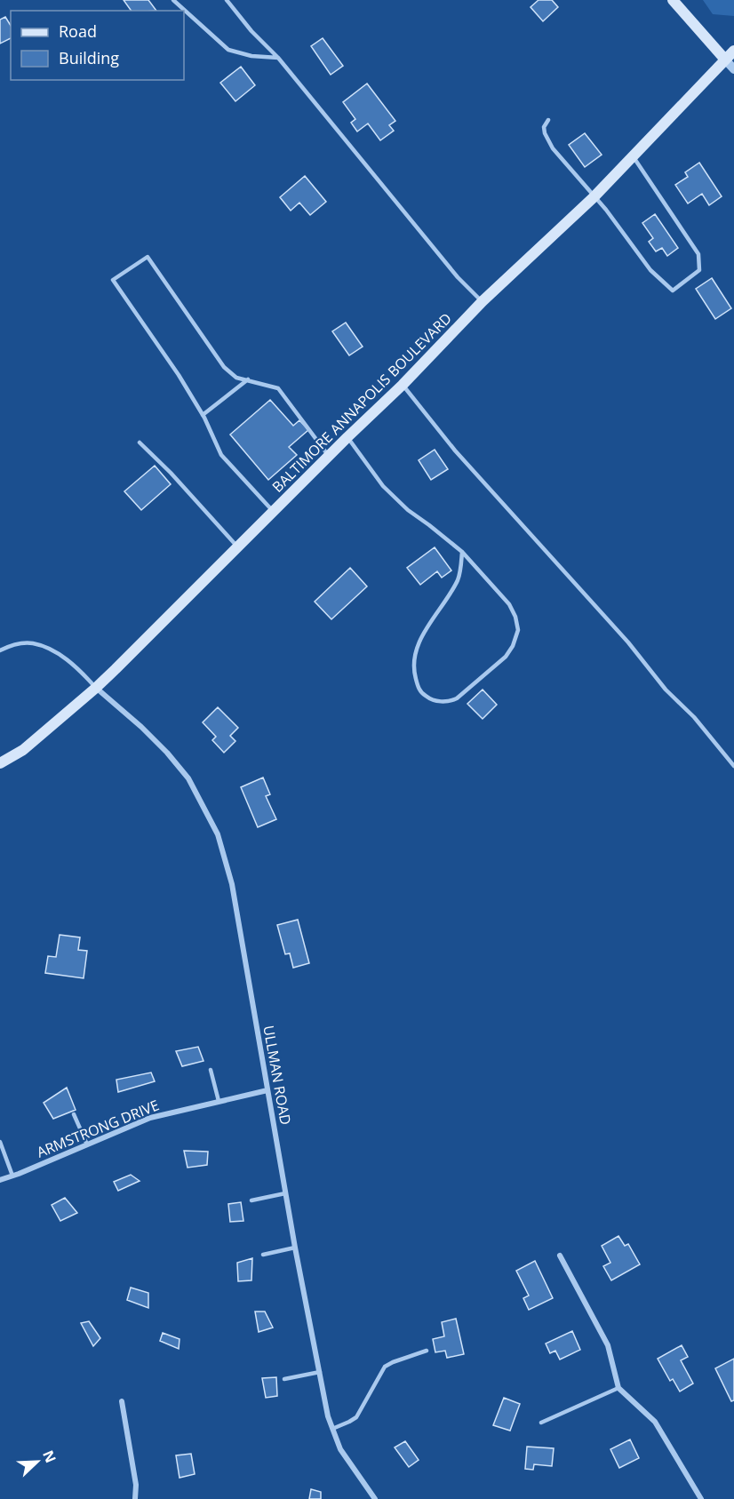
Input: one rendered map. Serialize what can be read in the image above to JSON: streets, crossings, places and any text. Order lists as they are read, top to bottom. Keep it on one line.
{"streets":{"main road":["BALTIMORE ANNAPOLIS BOULEVARD"],"street":["ULLMAN ROAD","ARMSTRONG DRIVE"]},"crossings":[["BALTIMORE ANNAPOLIS BOULEVARD","ULLMAN ROAD"],["ULLMAN ROAD","ARMSTRONG DRIVE"]],"legend":["Road","Building"],"north":"top right"}
